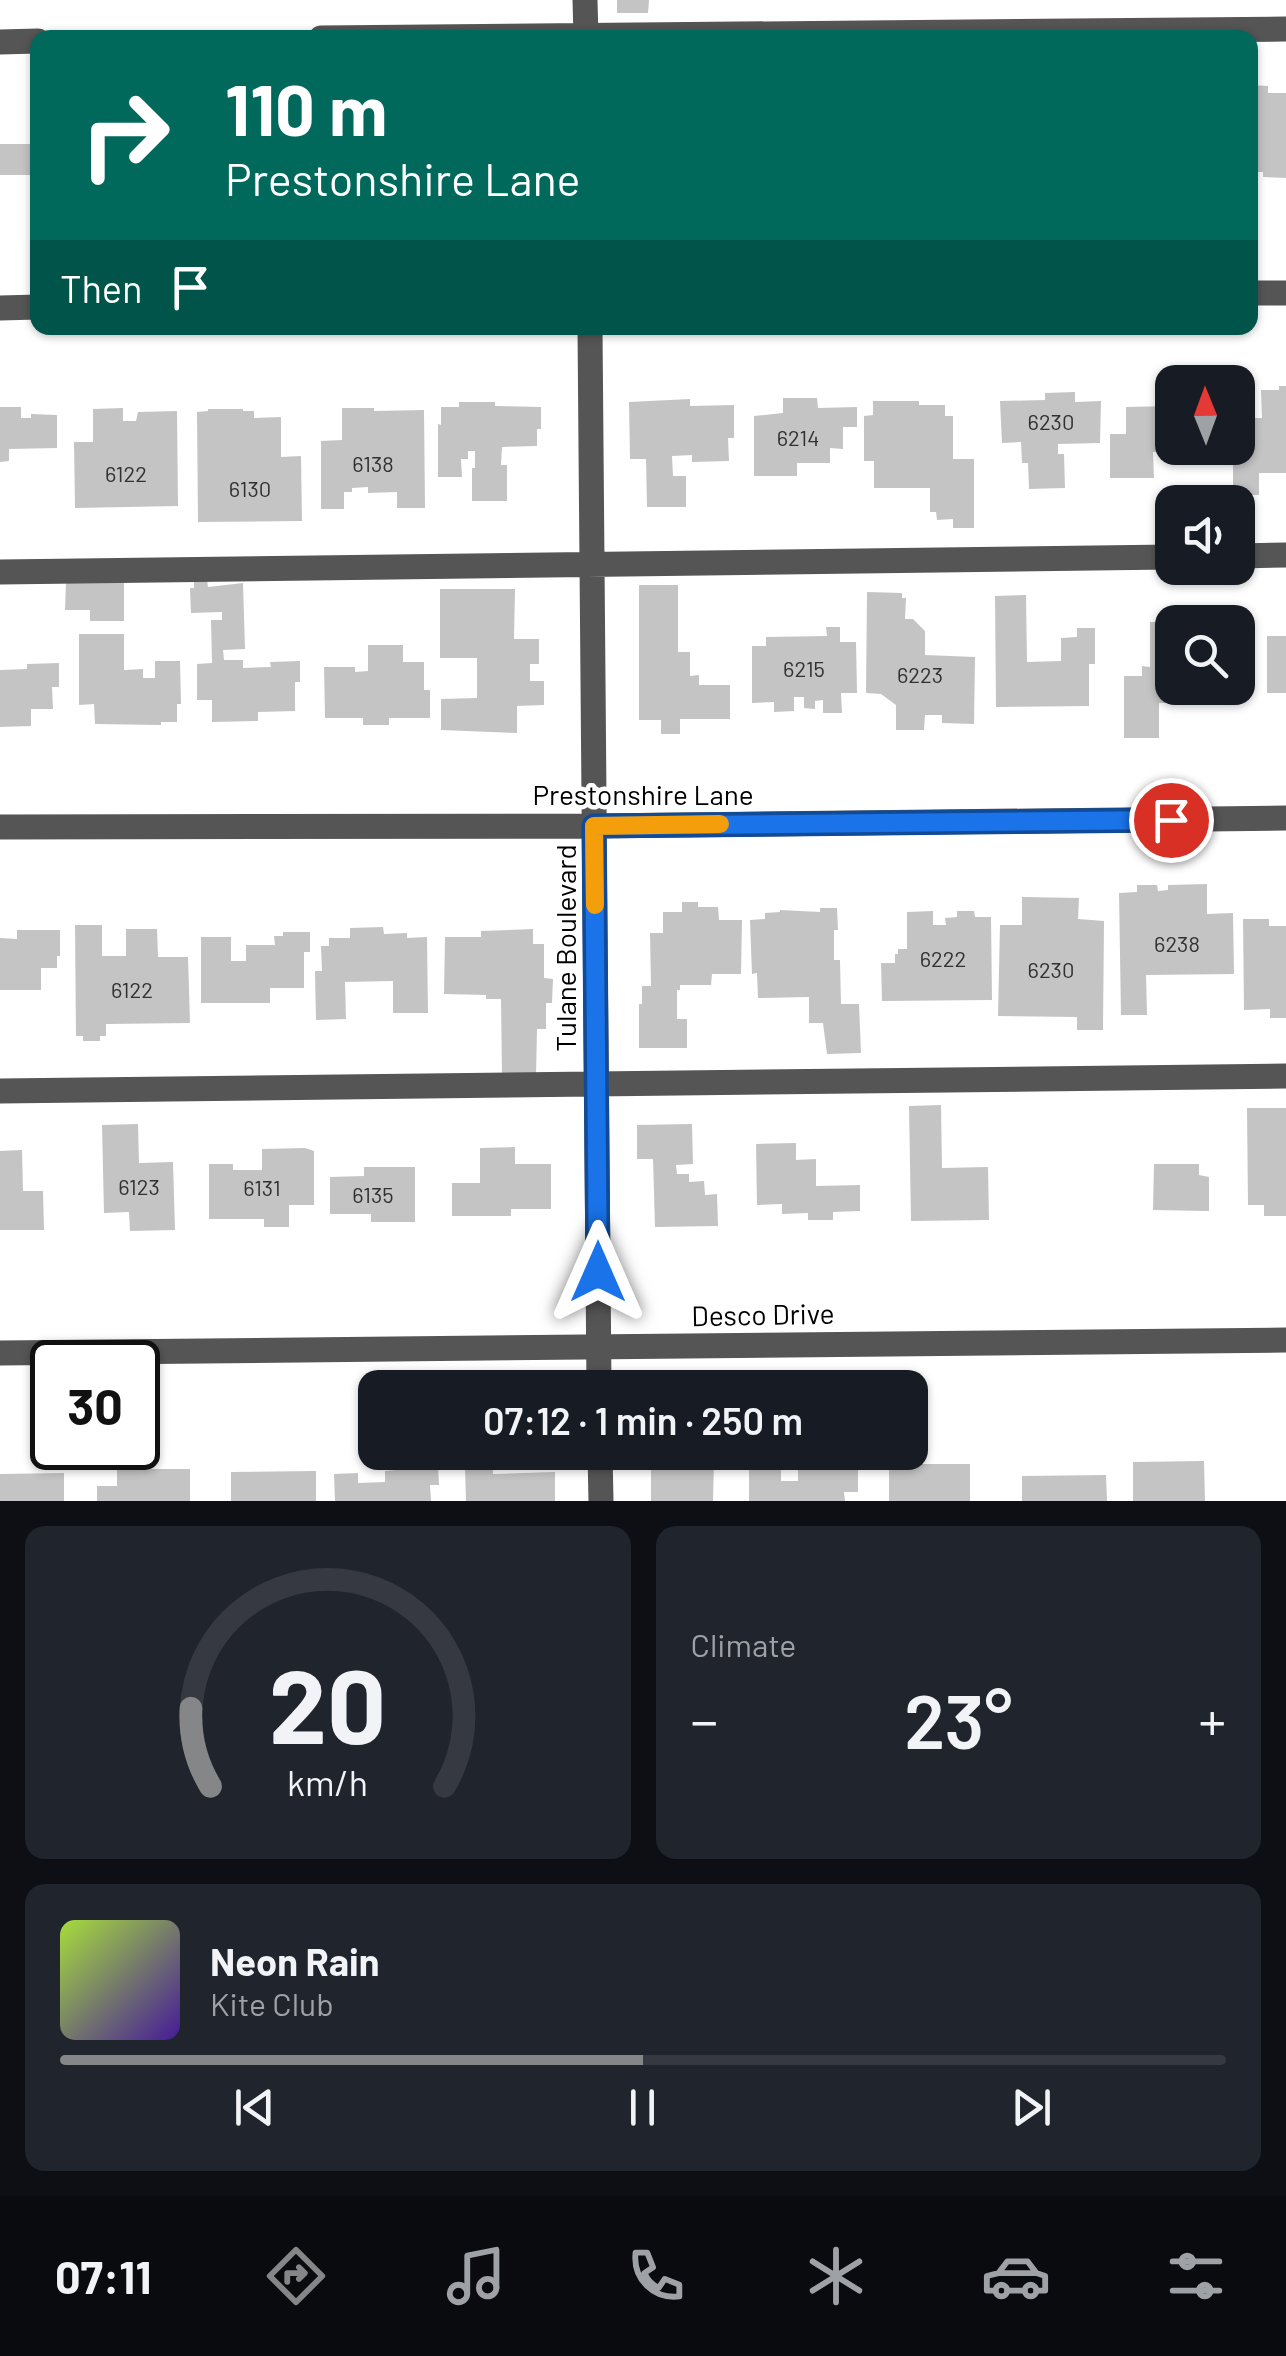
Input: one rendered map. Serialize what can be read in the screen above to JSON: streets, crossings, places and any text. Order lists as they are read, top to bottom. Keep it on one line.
{"streets":{"street":["Prestonshire Lane","Tulane Boulevard","Desco Drive"]},"crossings":[["Prestonshire Lane","Tulane Boulevard"],["Tulane Boulevard","Desco Drive"]],"house_numbers":["6230","6214","6138","6122","6130","6215","6223","6238","6222","6230","6122","6123","6131","6135"],"north":"top","page":{"turn":["110 m","Prestonshire Lane"],"then":"Then","limit":"30","trip":"07:12 · 1 min · 250 m","tile":"Climate","heat":["−","23°","+"],"song":["Neon Rain","Kite Club"],"tabs":"07:11","gauge":["20","km/h"]}}
